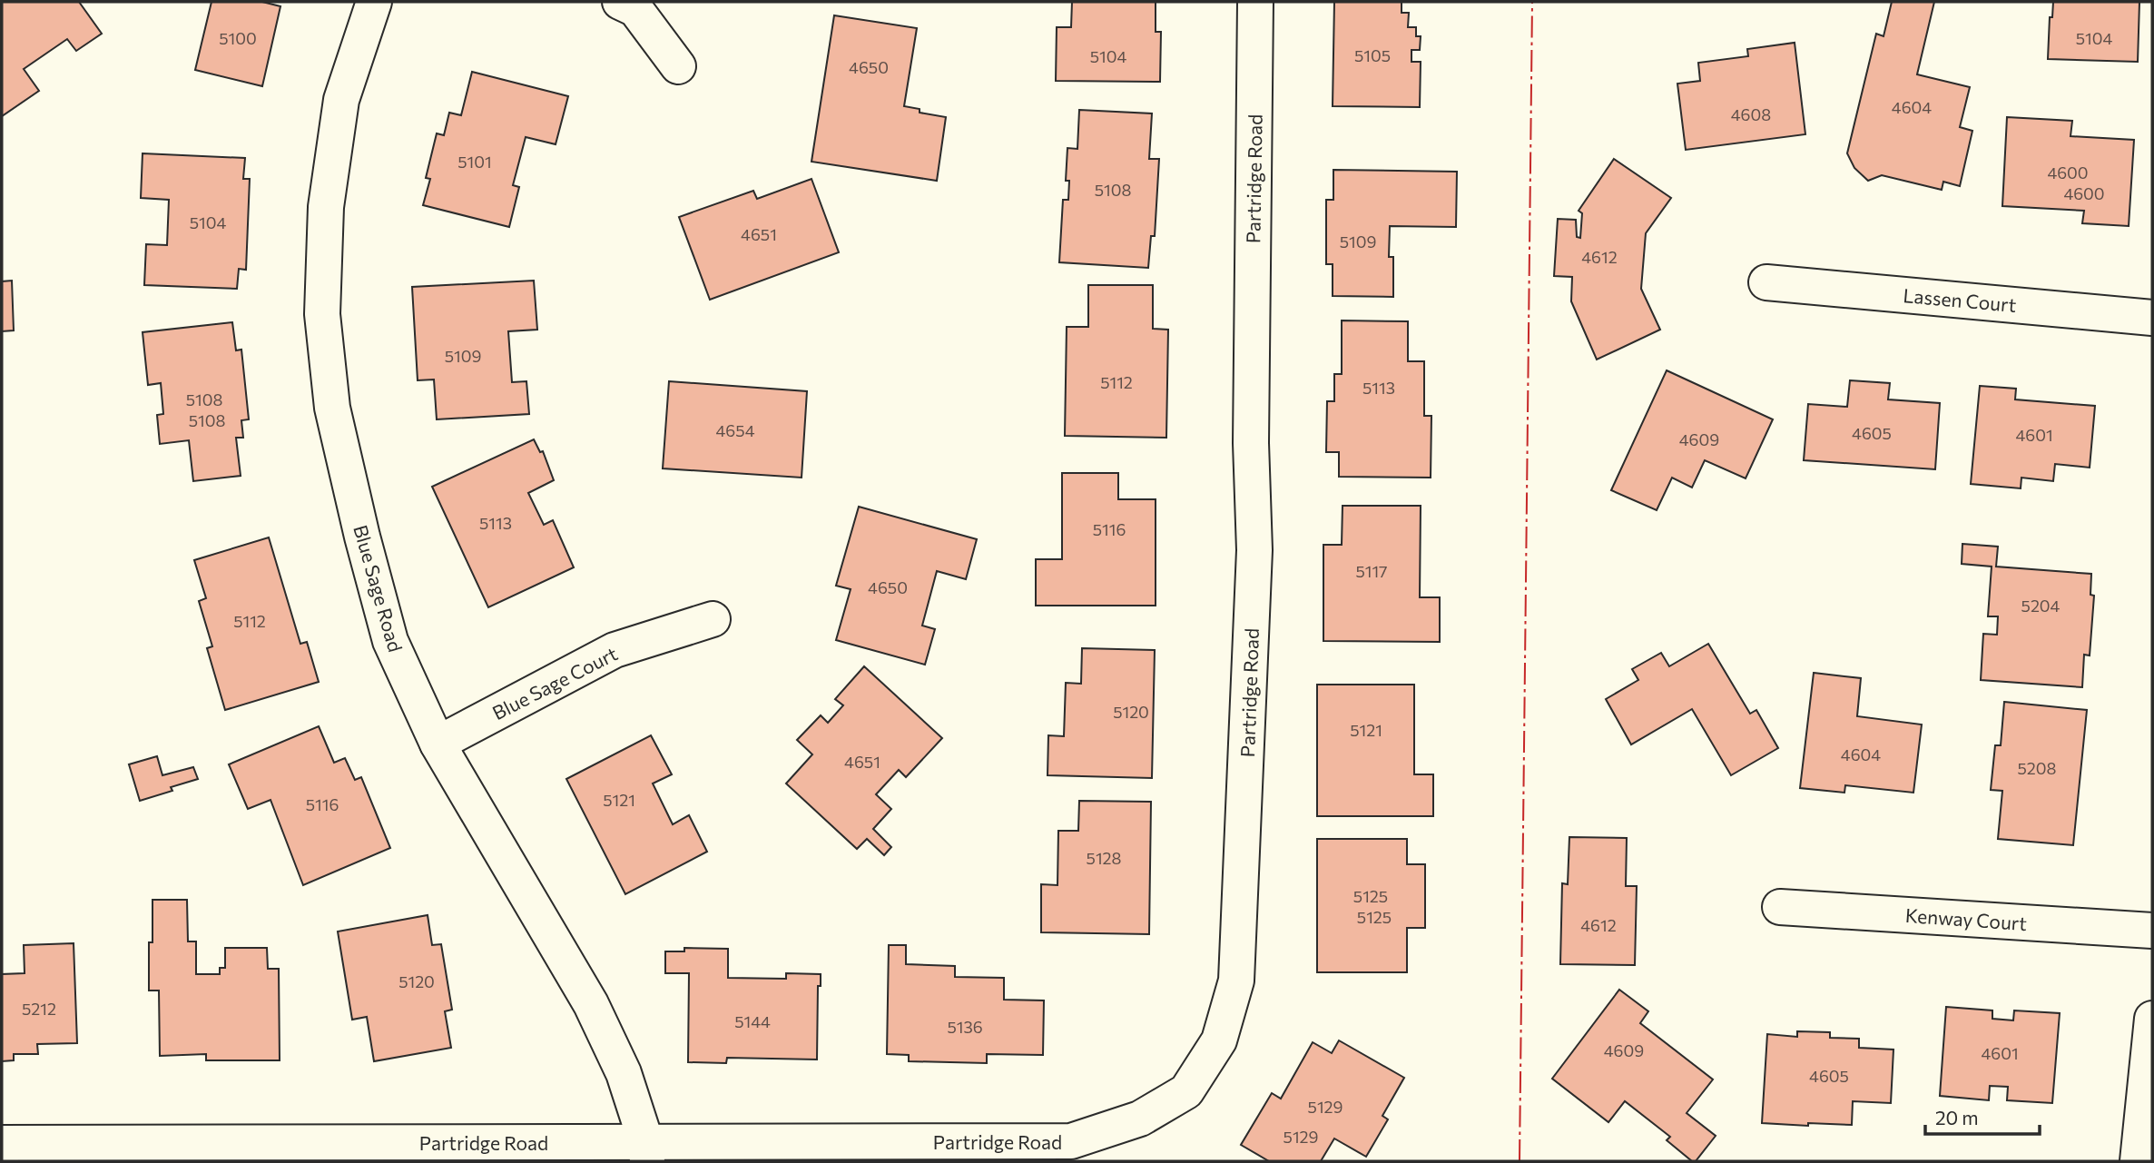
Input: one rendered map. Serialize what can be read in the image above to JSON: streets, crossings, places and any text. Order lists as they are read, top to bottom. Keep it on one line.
{"streets":{"street":["Partridge Road","Lassen Court","Blue Sage Road","Blue Sage Court","Kenway Court"]},"crossings":[["Partridge Road","Blue Sage Road"],["Blue Sage Road","Blue Sage Court"]],"house_numbers":["5100","5104","5105","5104","4650","4604","4608","5101","4600","5108","4600","5104","4651","5109","4612","5109","5112","5113","5108","5108","4654","4605","4601","4609","5113","5116","5117","4650","5204","5112","5120","5121","4604","4651","5208","5121","5116","5128","5125","5125","4612","5120","5212","5144","5136","4609","4601","4605","5129","5129"],"scale_bar":"20 m"}
